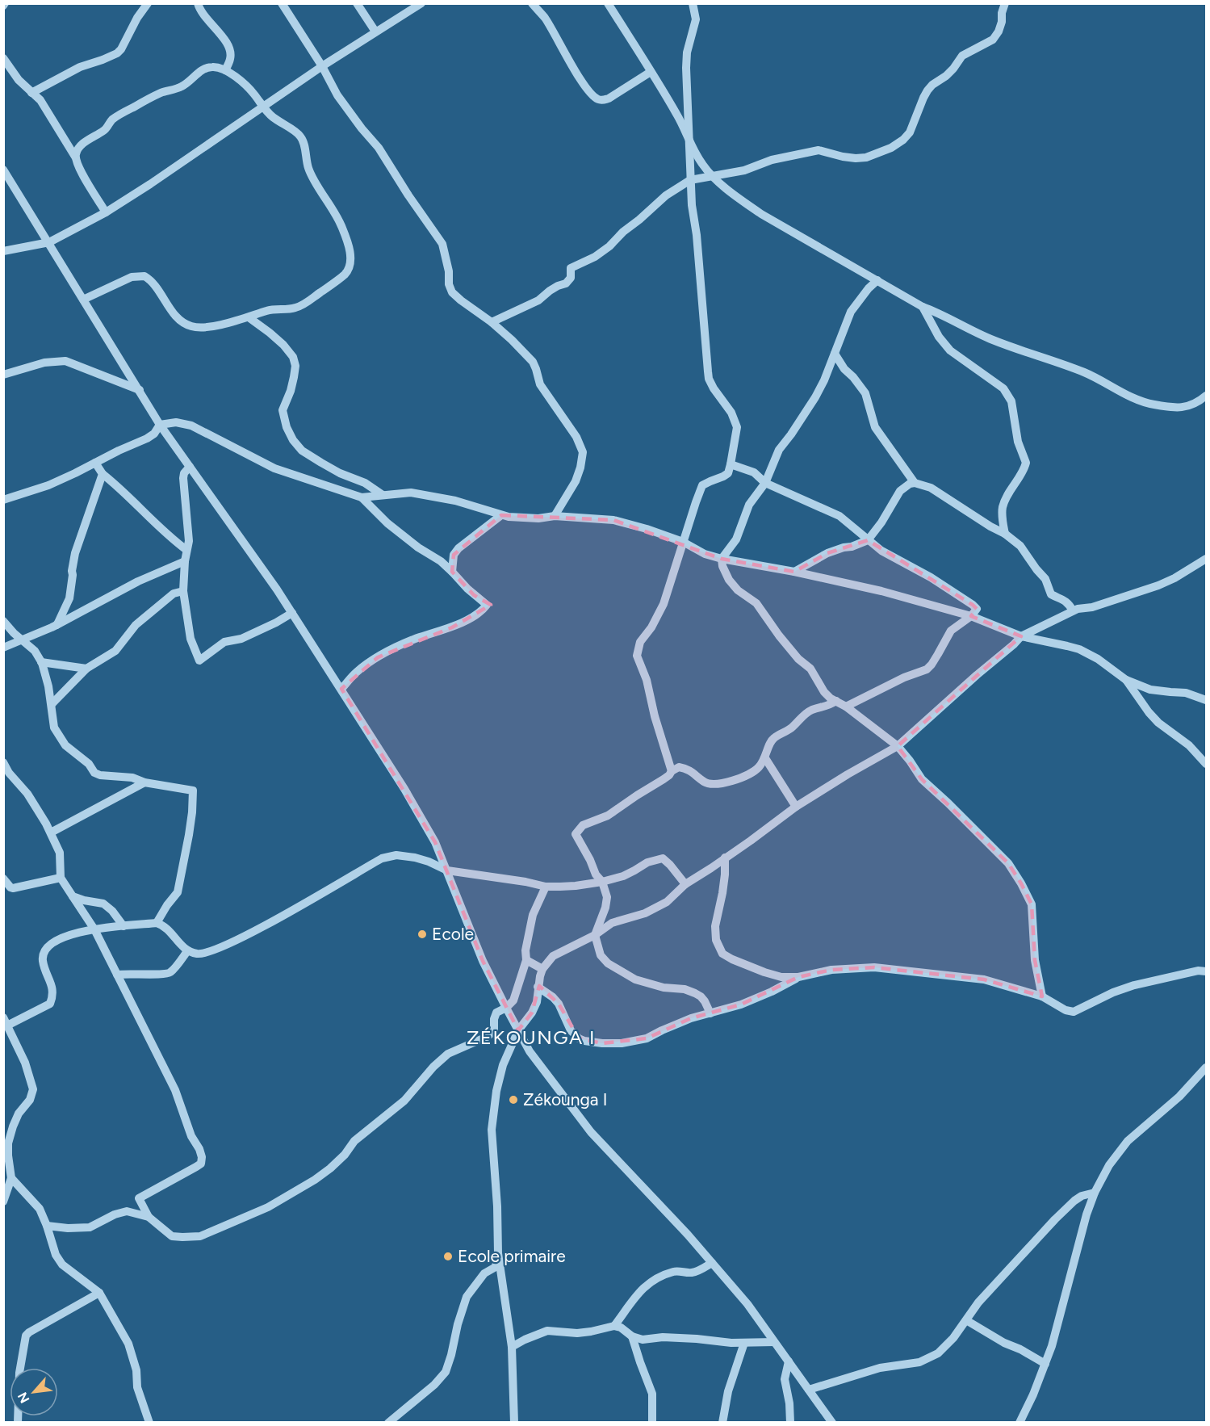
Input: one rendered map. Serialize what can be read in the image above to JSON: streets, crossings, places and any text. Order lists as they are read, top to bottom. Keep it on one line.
{"districts":["ZÉKOUNGA I"],"places":["Ecole","Zékounga I","Ecole primaire"],"north":"bottom left"}
